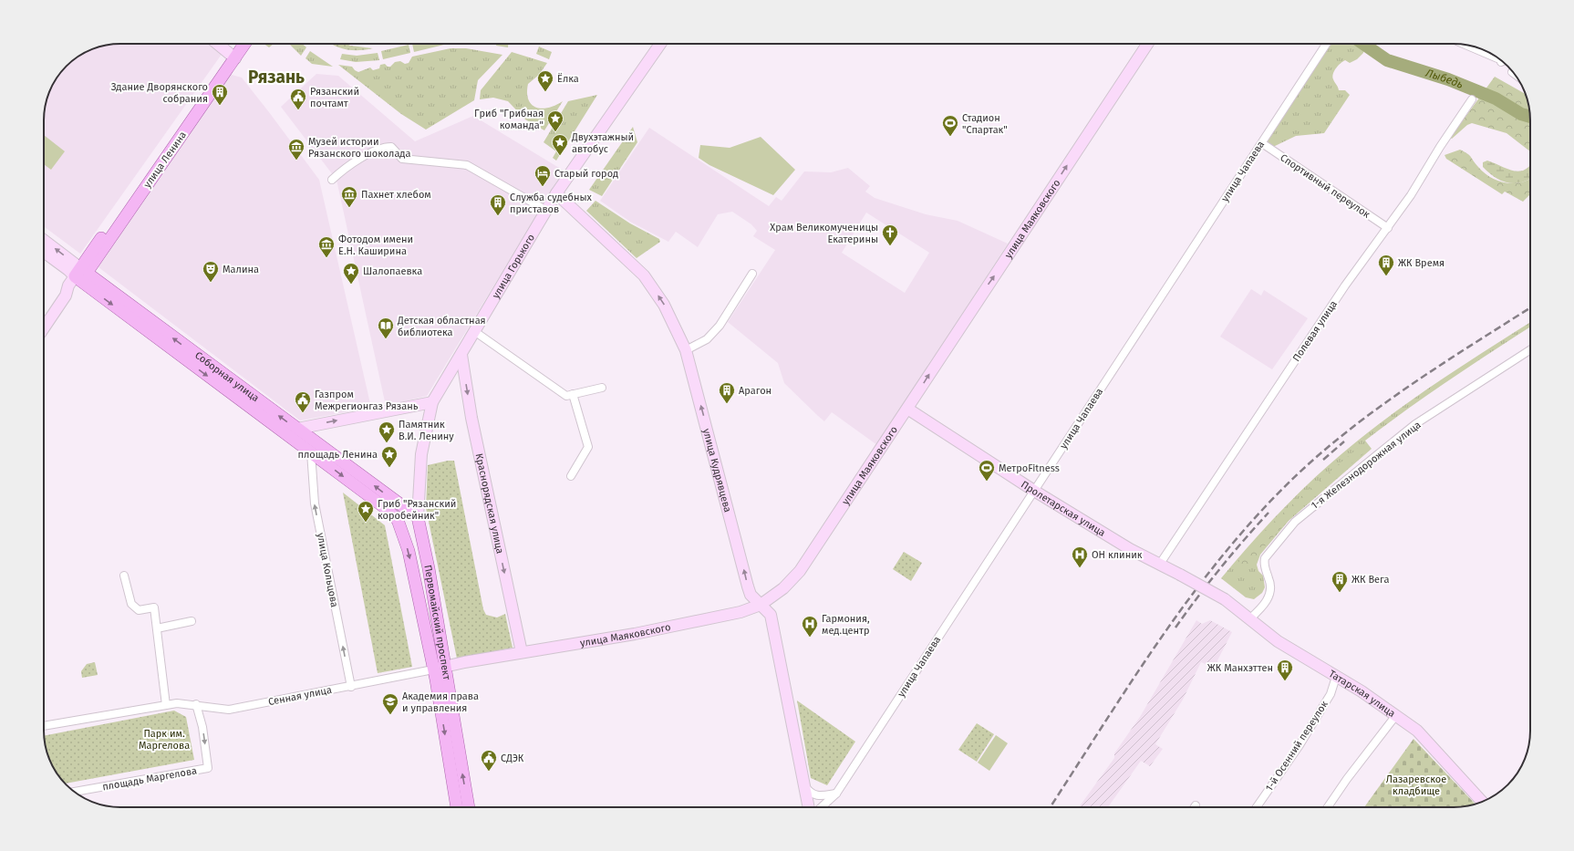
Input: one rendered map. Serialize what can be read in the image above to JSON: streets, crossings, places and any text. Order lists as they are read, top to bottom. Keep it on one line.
{"streets":{"main road":["улица Ленина","Соборная улица","Первомайский проспект"],"street":["улица Чапаева","Спортивный переулок","улица Маяковского","улица Горького","Полевая улица","1-я Железнодорожная улица","улица Кудрявцева","Краснорядская улица","Пролетарская улица","улица Кольцова","Татарская улица","Сенная улица","1-й Осенний переулок","площадь Маргелова"]},"crossings":[["улица Ленина","Соборная улица"],["улица Чапаева","Спортивный переулок"],["улица Чапаева","Пролетарская улица"],["Спортивный переулок","Полевая улица"],["улица Маяковского","улица Кудрявцева"],["улица Маяковского","Краснорядская улица"],["улица Маяковского","Пролетарская улица"],["улица Маяковского","Первомайский проспект"],["улица Маяковского","Сенная улица"],["улица Горького","Соборная улица"],["улица Горького","улица Кудрявцева"],["улица Горького","Краснорядская улица"],["улица Горького","Первомайский проспект"],["Полевая улица","Пролетарская улица"],["Соборная улица","улица Кольцова"],["Соборная улица","Первомайский проспект"],["1-я Железнодорожная улица","Татарская улица"],["Пролетарская улица","Татарская улица"],["улица Кольцова","Сенная улица"],["Первомайский проспект","Сенная улица"],["Татарская улица","1-й Осенний переулок"],["Сенная улица","площадь Маргелова"]],"one_way":["улица Маяковского","улица Кудрявцева","Краснорядская улица","улица Кольцова"],"districts":["Рязань"],"water":["Лыбедь"],"parks":["Парк им. Маргелова","Лазаревское кладбище"],"places":{"place":["Ёлка","Гриб \"Грибная команда\"","Двухэтажный автобус","Шалопаевка","Памятник В.И. Ленину","площадь Ленина","Гриб \"Рязанский коробейник\""],"building":["Здание Дворянского собрания","Служба судебных приставов","ЖК Время","Арагон","ЖК Вега","ЖК Манхэттен"],"public building":["Рязанский почтамт","Газпром Межрегионгаз Рязань","СДЭК"],"sports":["Стадион \"Спартак\"","МетроFitness"],"museum":["Музей истории Рязанского шоколада","Пахнет хлебом","Фотодом имени Е.Н. Каширина"],"hotel":["Старый город"],"church":["Храм Великомученицы Екатерины"],"theatre":["Малина"],"library":["Детская областная библиотека"],"hospital":["ОН клиник","Гармония, мед.центр"],"school or university":["Академия права и управления"]}}
